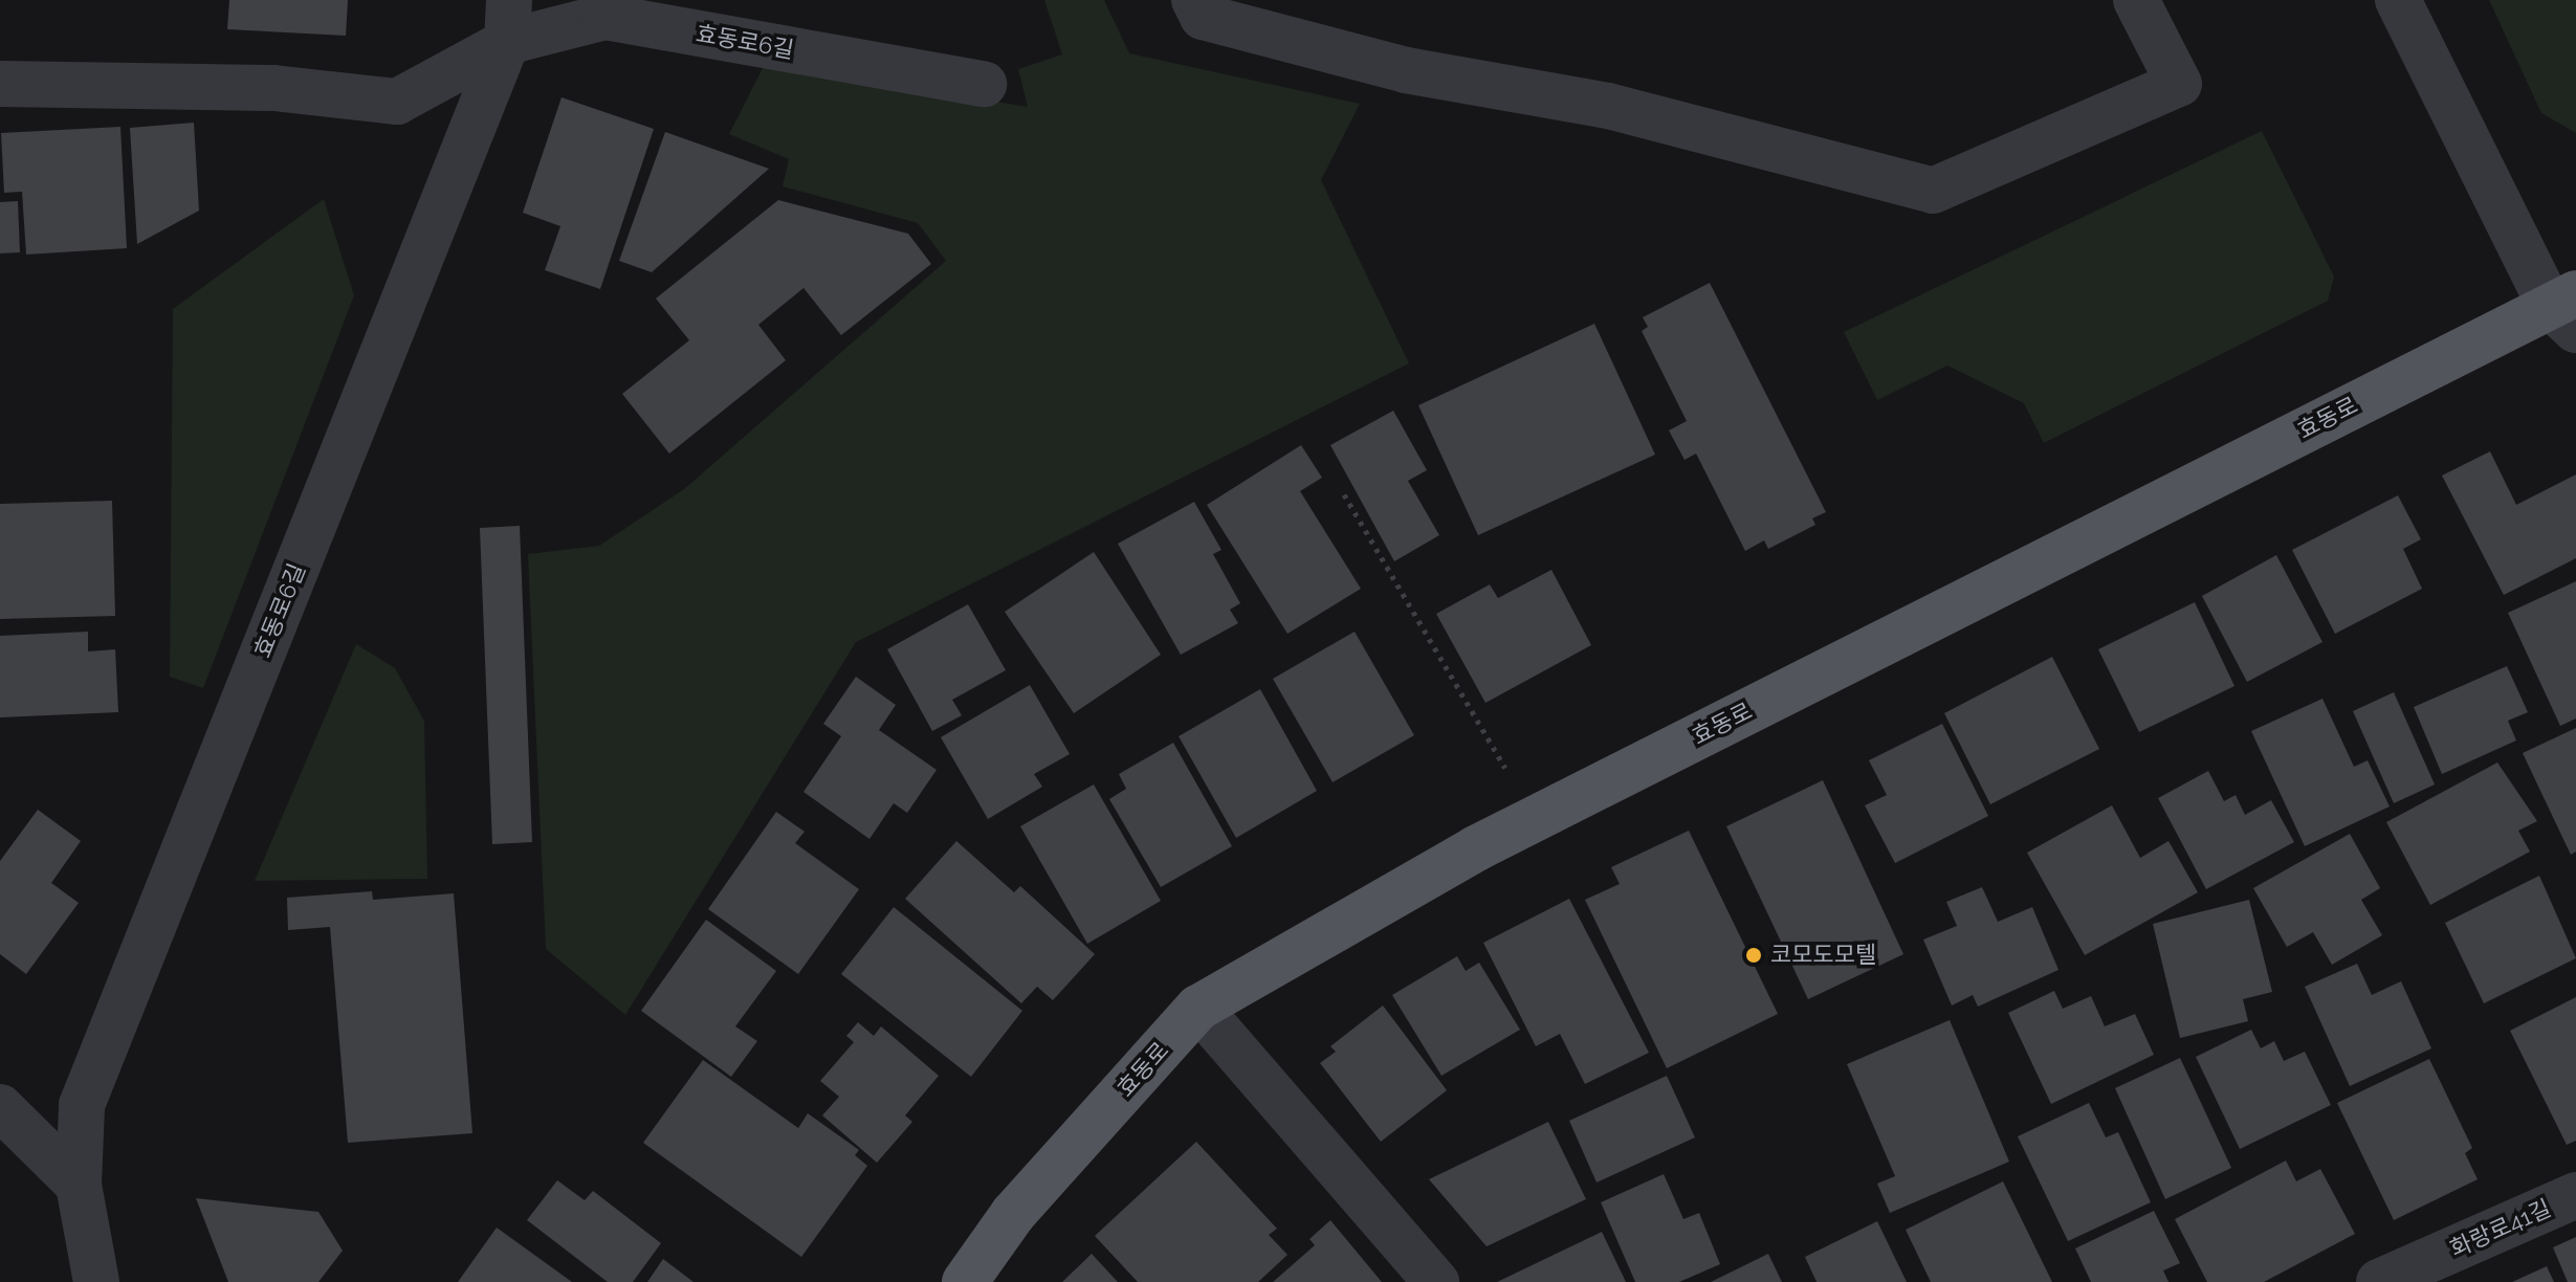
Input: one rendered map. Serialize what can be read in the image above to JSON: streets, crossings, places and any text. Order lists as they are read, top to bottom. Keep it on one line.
{"streets":{"main road":["효동로"],"street":["효동로6길","화랑로41길"]},"places":["코모도모텔"]}
